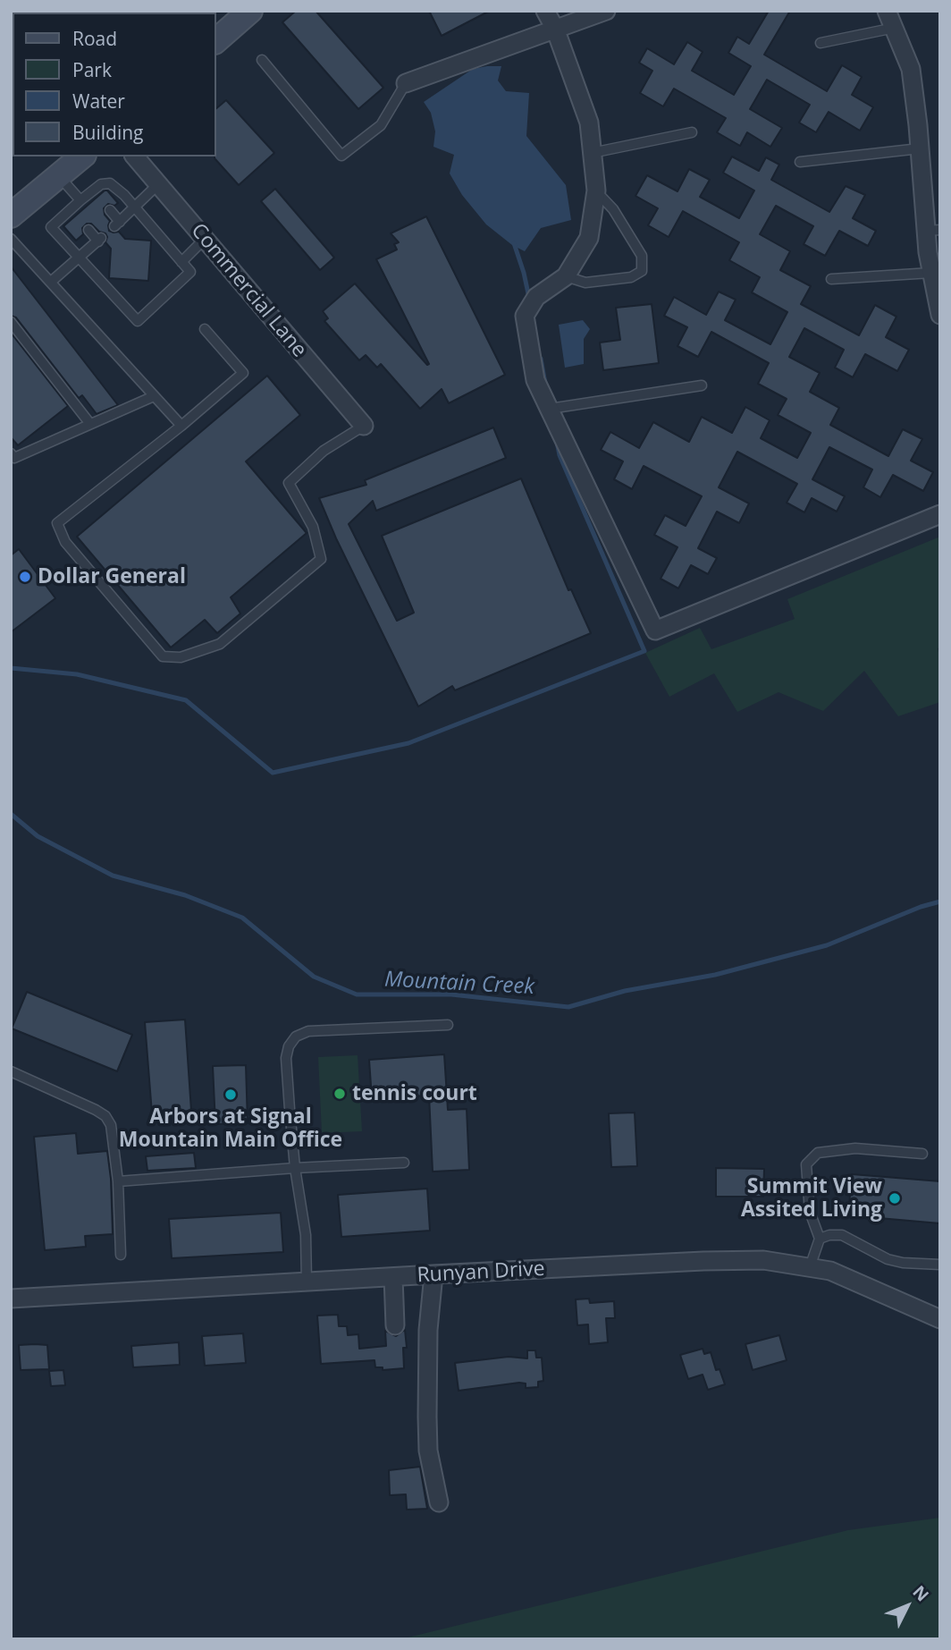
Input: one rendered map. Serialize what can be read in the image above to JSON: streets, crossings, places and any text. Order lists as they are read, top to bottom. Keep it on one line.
{"streets":{"street":["Commercial Lane","Runyan Drive"]},"water":["Mountain Creek"],"places":["Dollar General","tennis court","Arbors at Signal Mountain Main Office","Summit View Assited Living"],"legend":["Road","Park","Water","Building"],"north":"top right"}
